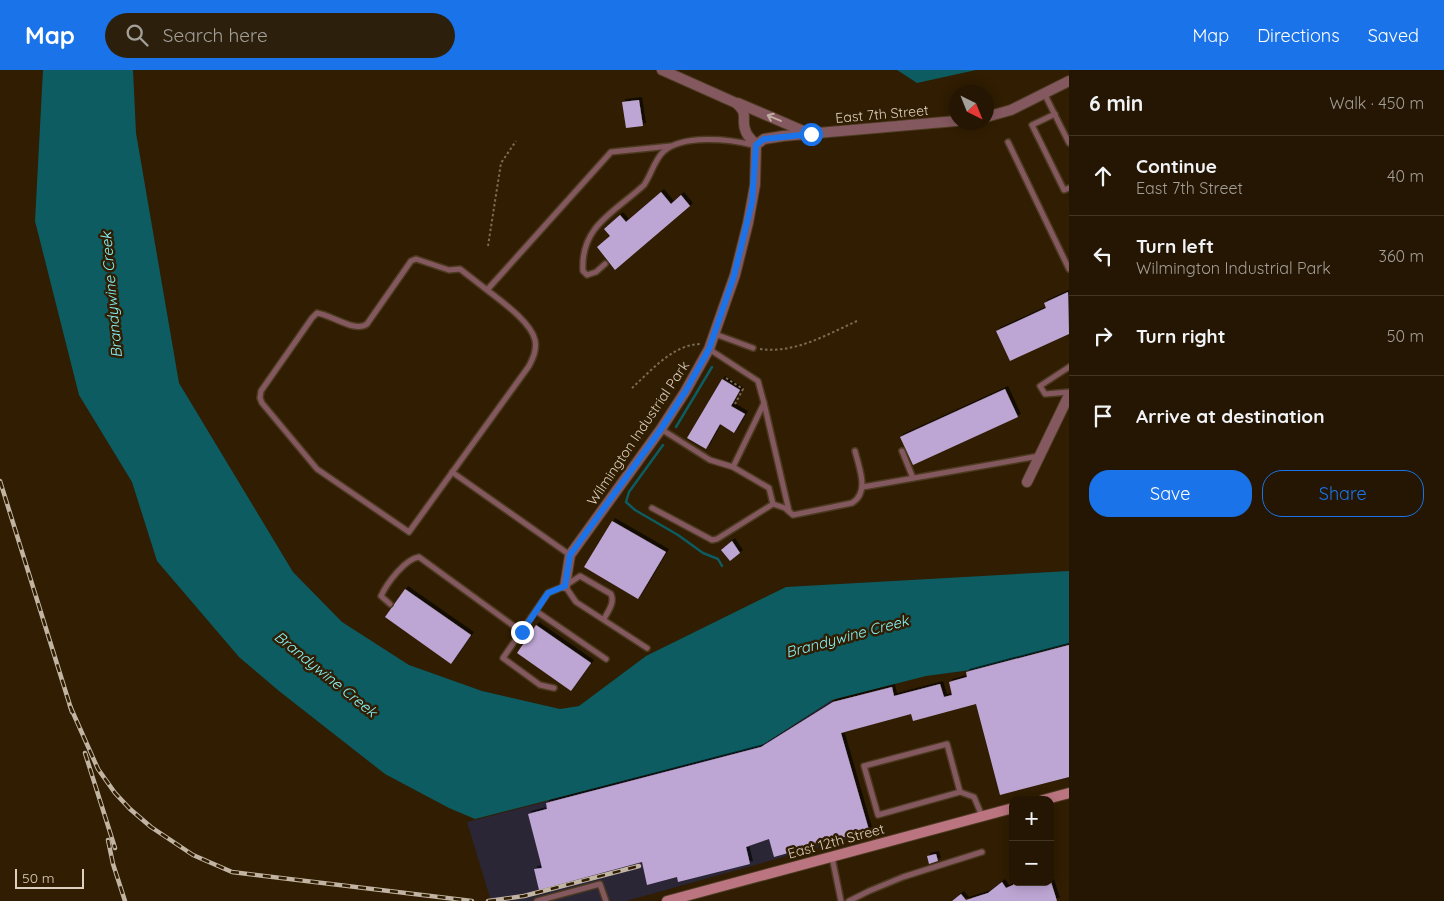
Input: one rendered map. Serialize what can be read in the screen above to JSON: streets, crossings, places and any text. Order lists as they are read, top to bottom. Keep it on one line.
{"streets":{"main road":["East 12th Street"],"street":["East 7th Street","Wilmington Industrial Park"]},"crossings":[["East 7th Street","Wilmington Industrial Park"]],"water":["Brandywine Creek"],"scale_bar":"50 m","north":"bottom right","page":{"header":"Map","search":"Search here","nav":["Map","Directions","Saved"],"heading":["6 min","Walk · 450 m"],"list":[["Continue","East 7th Street","40 m"],["Turn left","Wilmington Industrial Park","360 m"],["Turn right","50 m"],"Arrive at destination"],"buttons":["Save","Share"],"map_buttons":["+","−"],"scale":"50 m"}}
